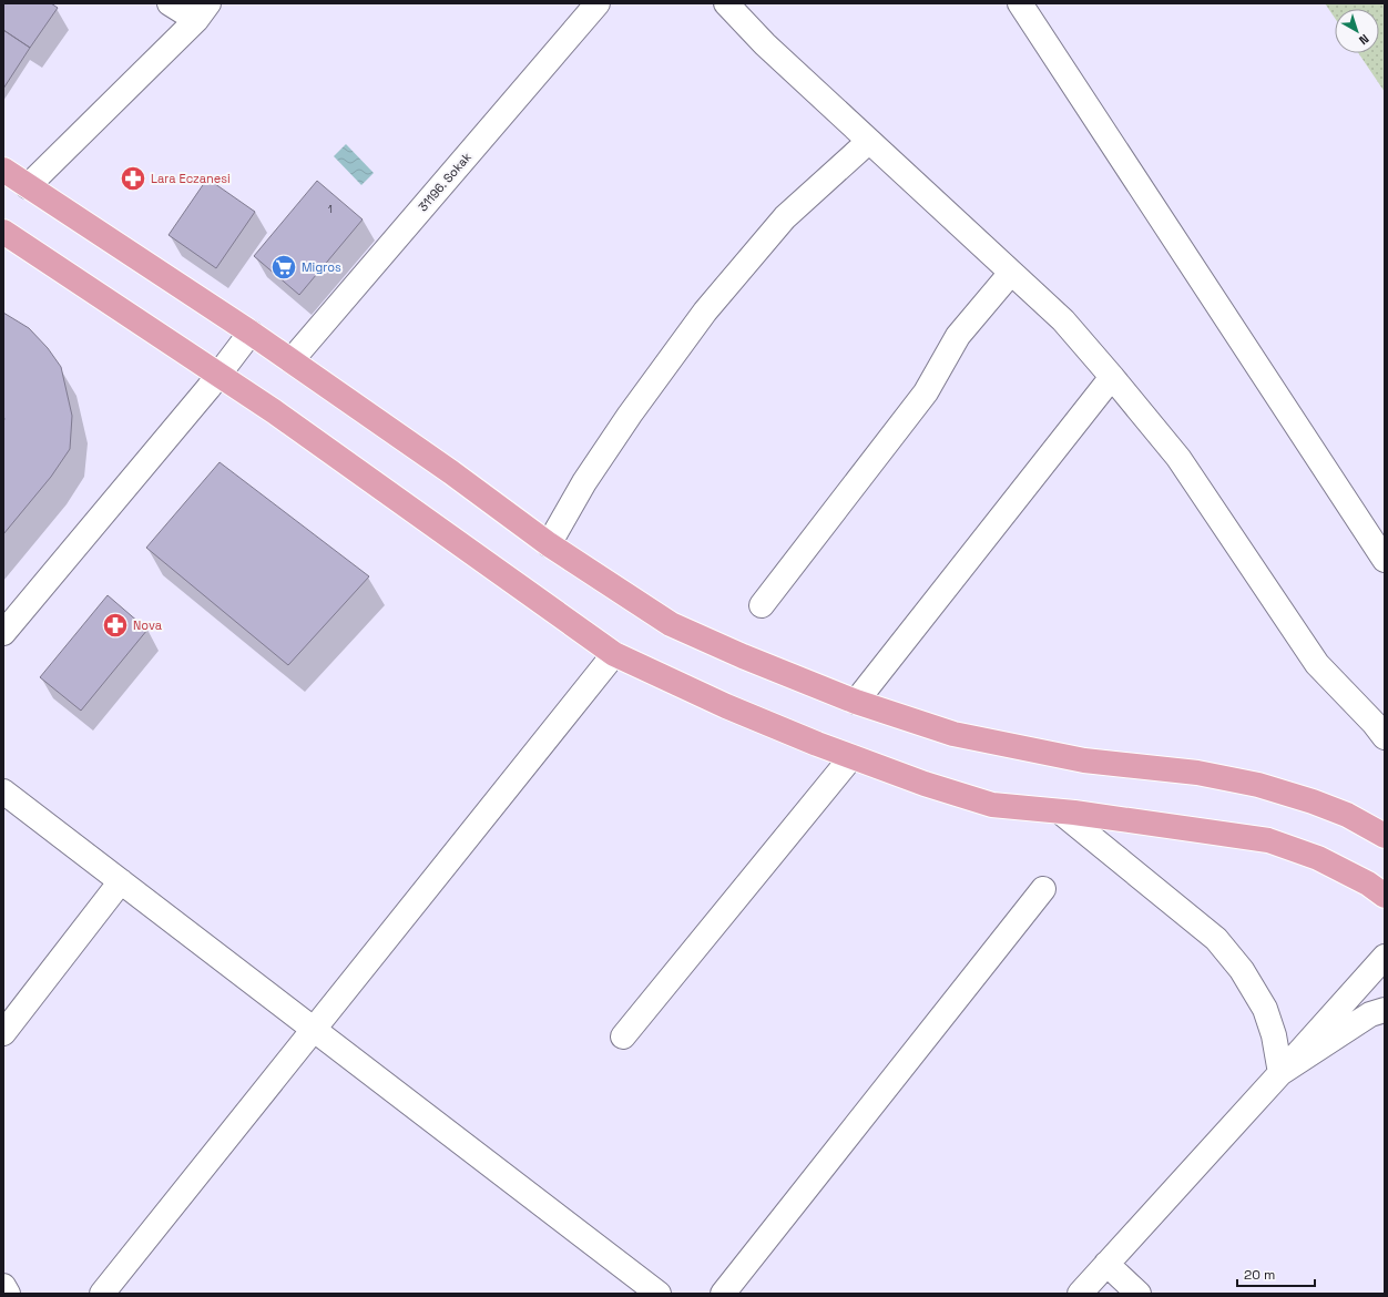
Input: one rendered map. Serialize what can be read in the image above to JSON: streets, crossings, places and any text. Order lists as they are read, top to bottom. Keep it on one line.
{"streets":{"street":["31196. Sokak"]},"places":{"pharmacy":["Lara Eczanesi","Nova"],"supermarket":["Migros"]},"house_numbers":["1"],"scale_bar":"20 m","north":"bottom right"}
